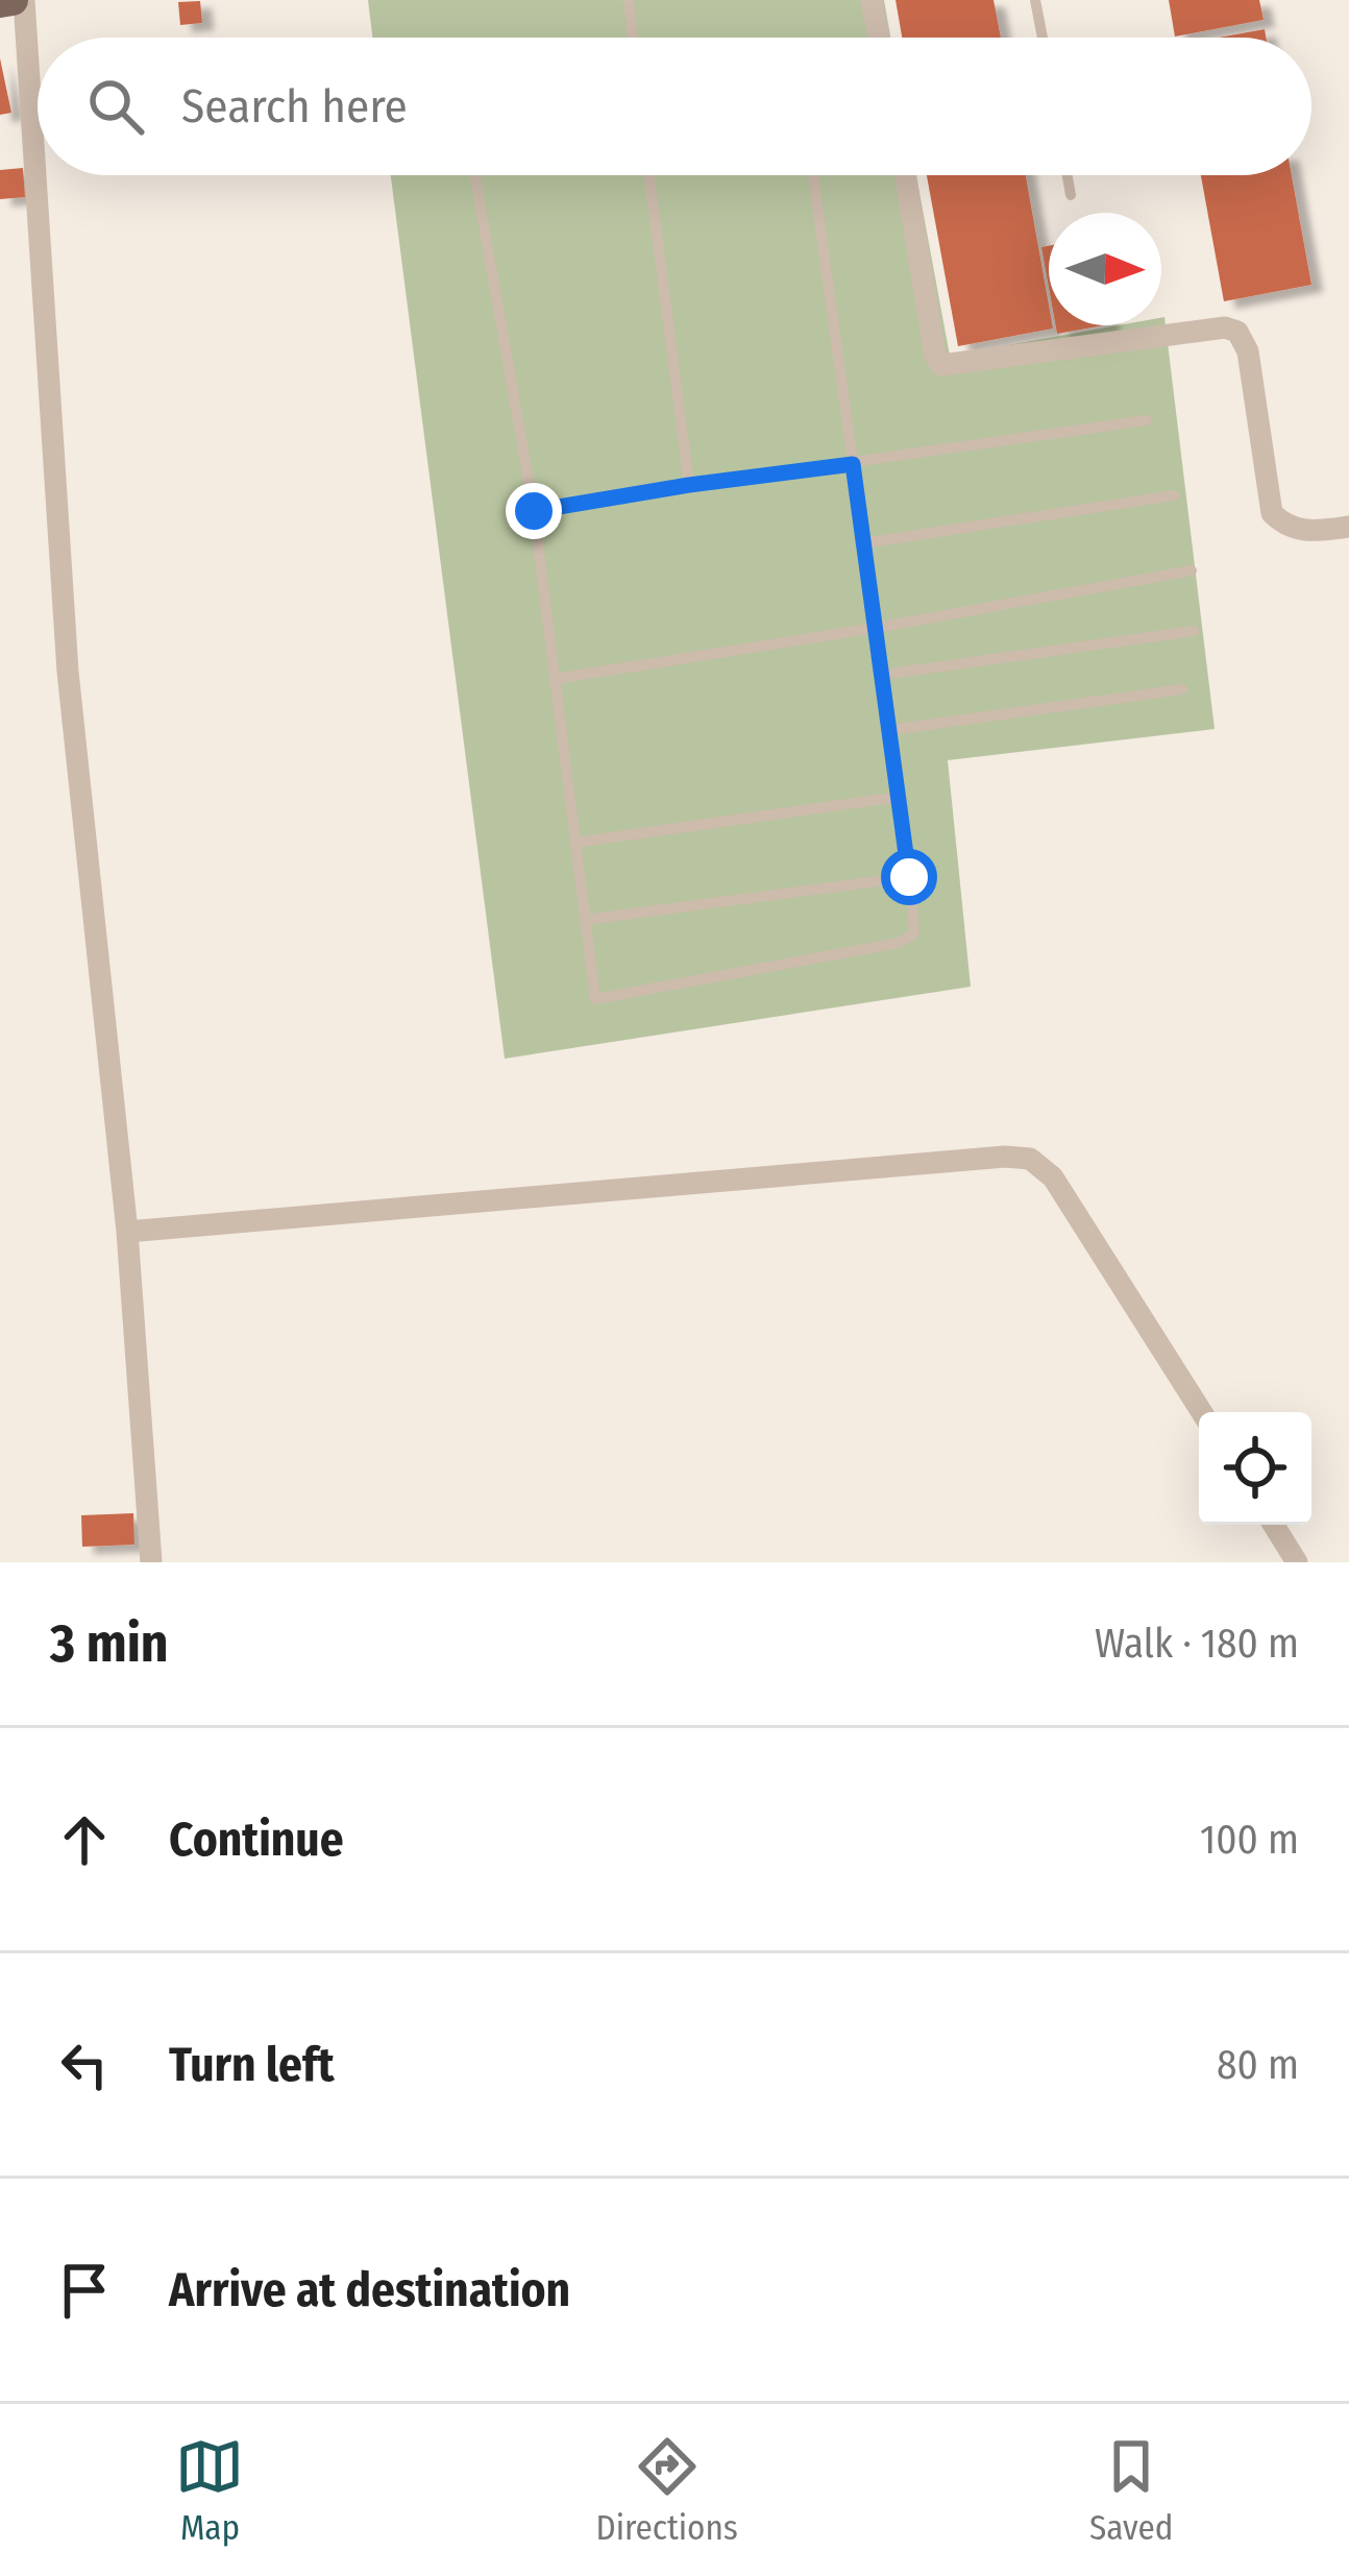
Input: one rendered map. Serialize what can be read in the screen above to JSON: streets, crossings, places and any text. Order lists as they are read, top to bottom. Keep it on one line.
{"north":"right","page":{"search":"Search here","heading":["3 min","Walk · 180 m"],"list":[["Continue","100 m"],["Turn left","80 m"],"Arrive at destination"],"nav":["Map","Directions","Saved"]}}
